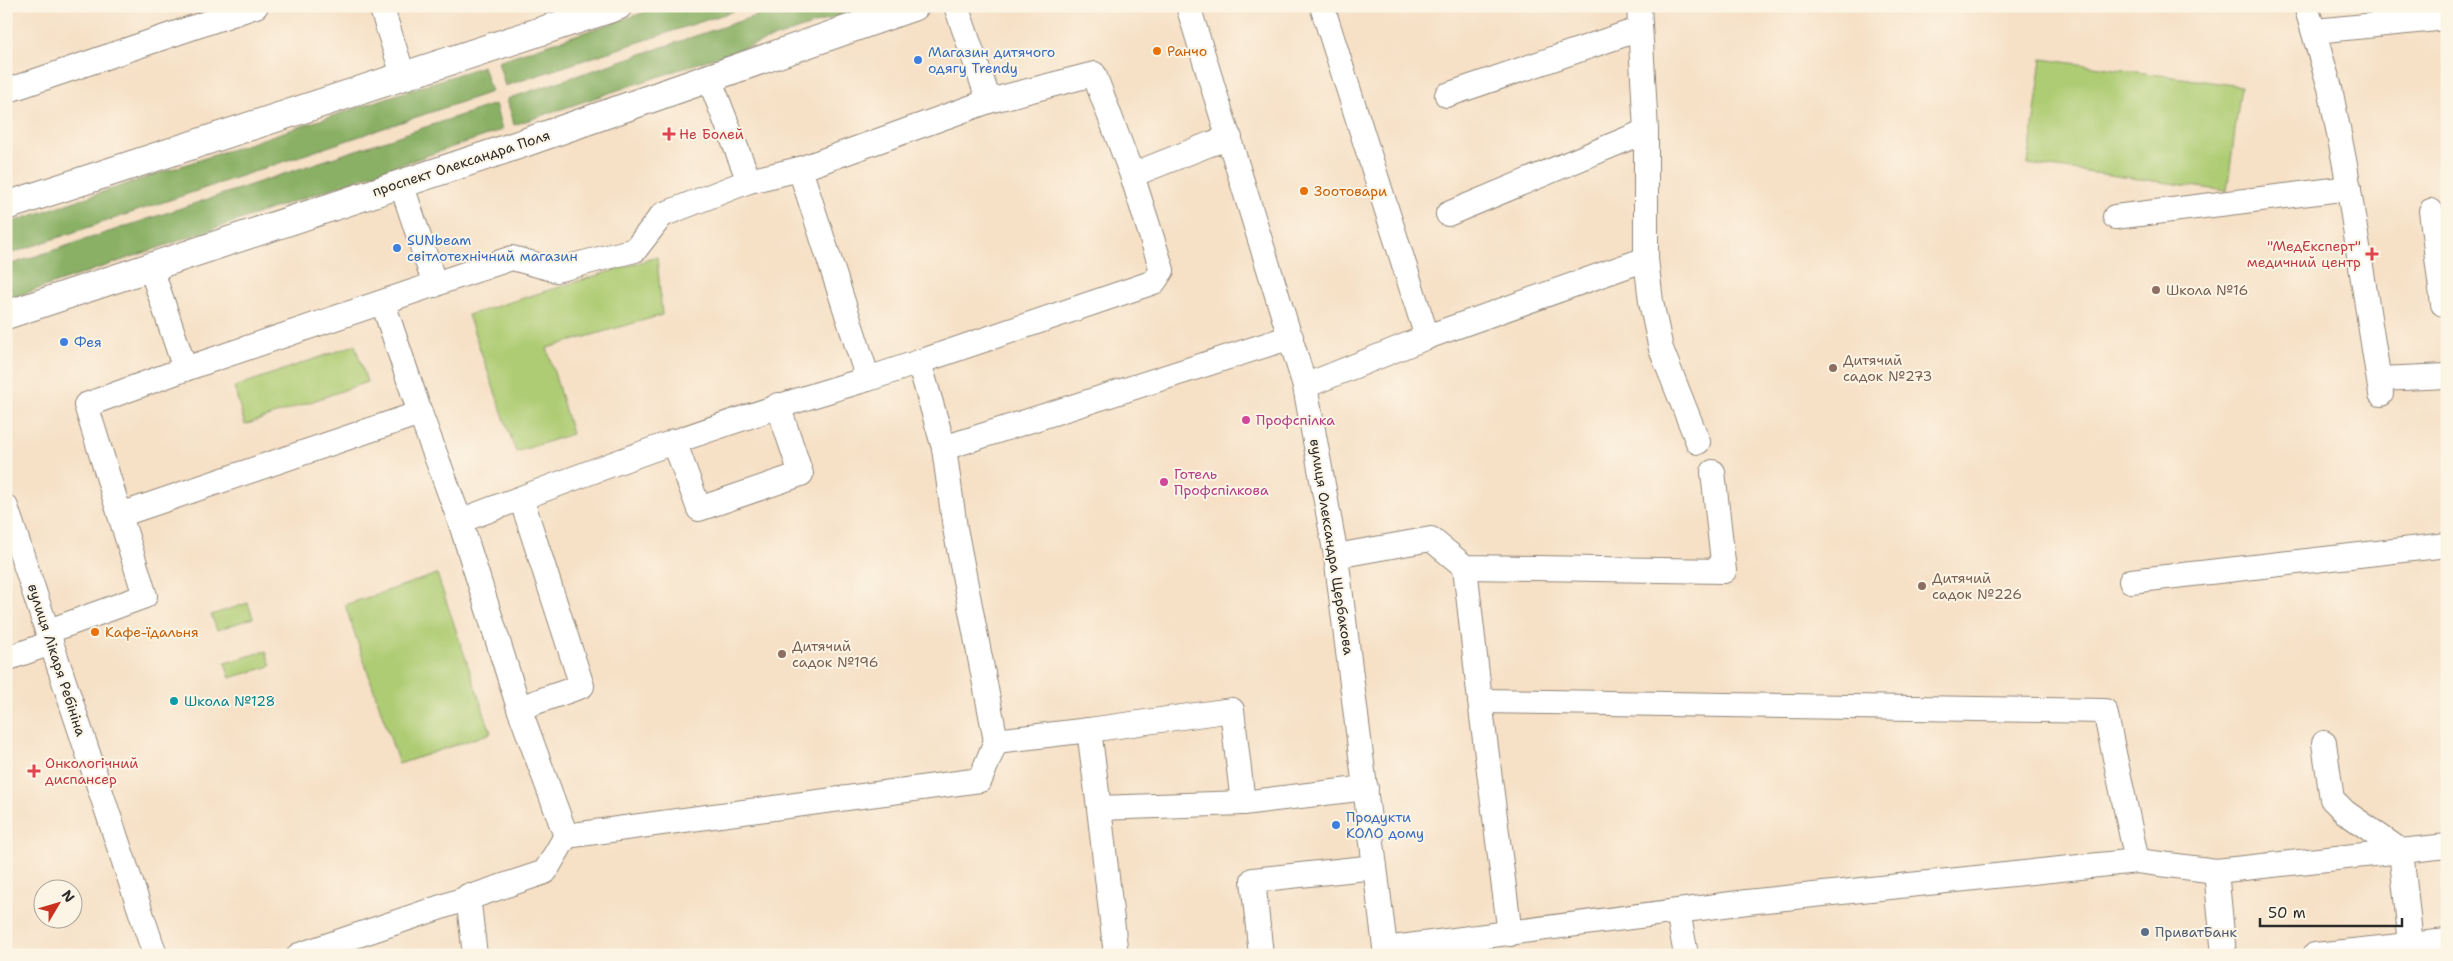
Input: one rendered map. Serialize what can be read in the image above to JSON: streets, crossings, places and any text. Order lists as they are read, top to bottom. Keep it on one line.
{"streets":{"main road":["проспект Олександра Поля"],"street":["вулиця Олександра Щербакова","вулиця Лікаря Ребініна"]},"places":{"other":["Ранчо","Магазин дитячого одягу Trendy","Зоотовари","SUNbeam світлотехнічний магазин","Школа №16","Фея","Дитячий садок №273","Профспілка","Готель Профспілкова","Дитячий садок №226","Кафе-їдальня","Дитячий садок №196","Школа №128","Продукти КОЛО дому","ПриватБанк"],"health":["Не Болей","\"МедЕксперт\" медичний центр","Онкологічний диспансер"]},"scale_bar":"50 m","north":"top right"}
